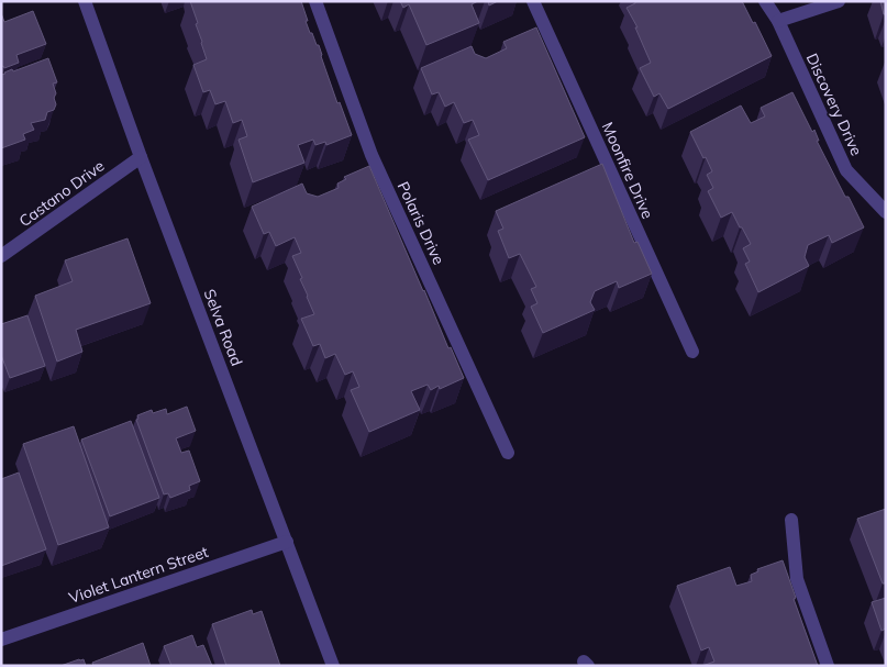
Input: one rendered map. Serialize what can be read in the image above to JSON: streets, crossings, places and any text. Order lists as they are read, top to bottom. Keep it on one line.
{"streets":{"street":["Discovery Drive","Moonfire Drive","Castano Drive","Polaris Drive","Selva Road","Violet Lantern Street"]},"crossings":[["Castano Drive","Selva Road"],["Selva Road","Violet Lantern Street"]]}
